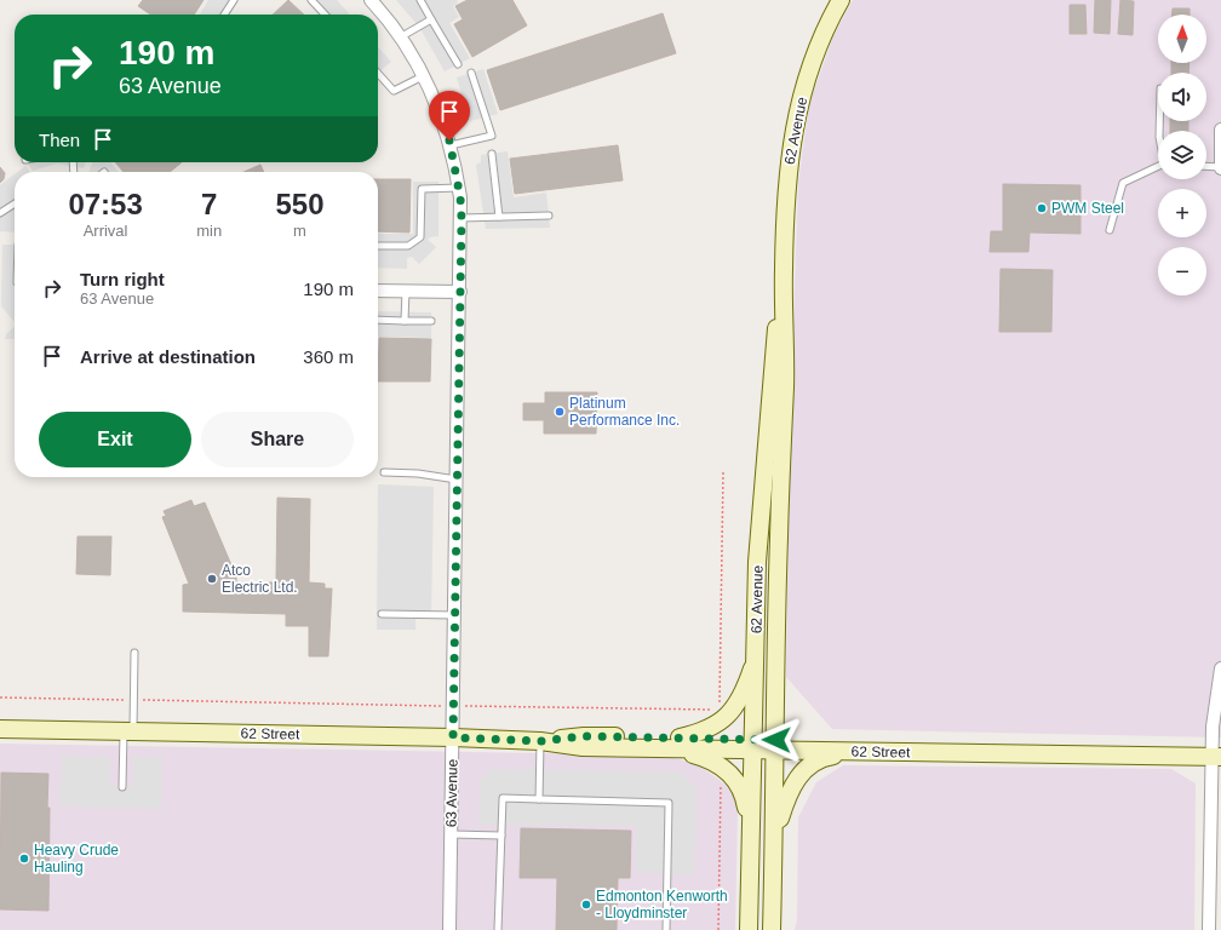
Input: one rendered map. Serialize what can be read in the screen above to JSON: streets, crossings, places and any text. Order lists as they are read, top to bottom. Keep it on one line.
{"streets":{"main road":["62 Avenue","62 Street"],"street":["63 Avenue"]},"crossings":[["62 Avenue","62 Street"],["62 Street","63 Avenue"]],"places":["PWM Steel","Platinum Performance Inc.","Atco Electric Ltd.","Heavy Crude Hauling","Edmonton Kenworth - Lloydminster"],"north":"top","page":{"map_buttons":["+","−"],"turn":["190 m","63 Avenue"],"then":"Then","eta":["07:53","Arrival","7","min","550","m"],"list":[{"name":"Turn right","note":"63 Avenue","value":"190 m"},{"name":"Arrive at destination","value":"360 m"}],"buttons":["Exit","Share"]}}
